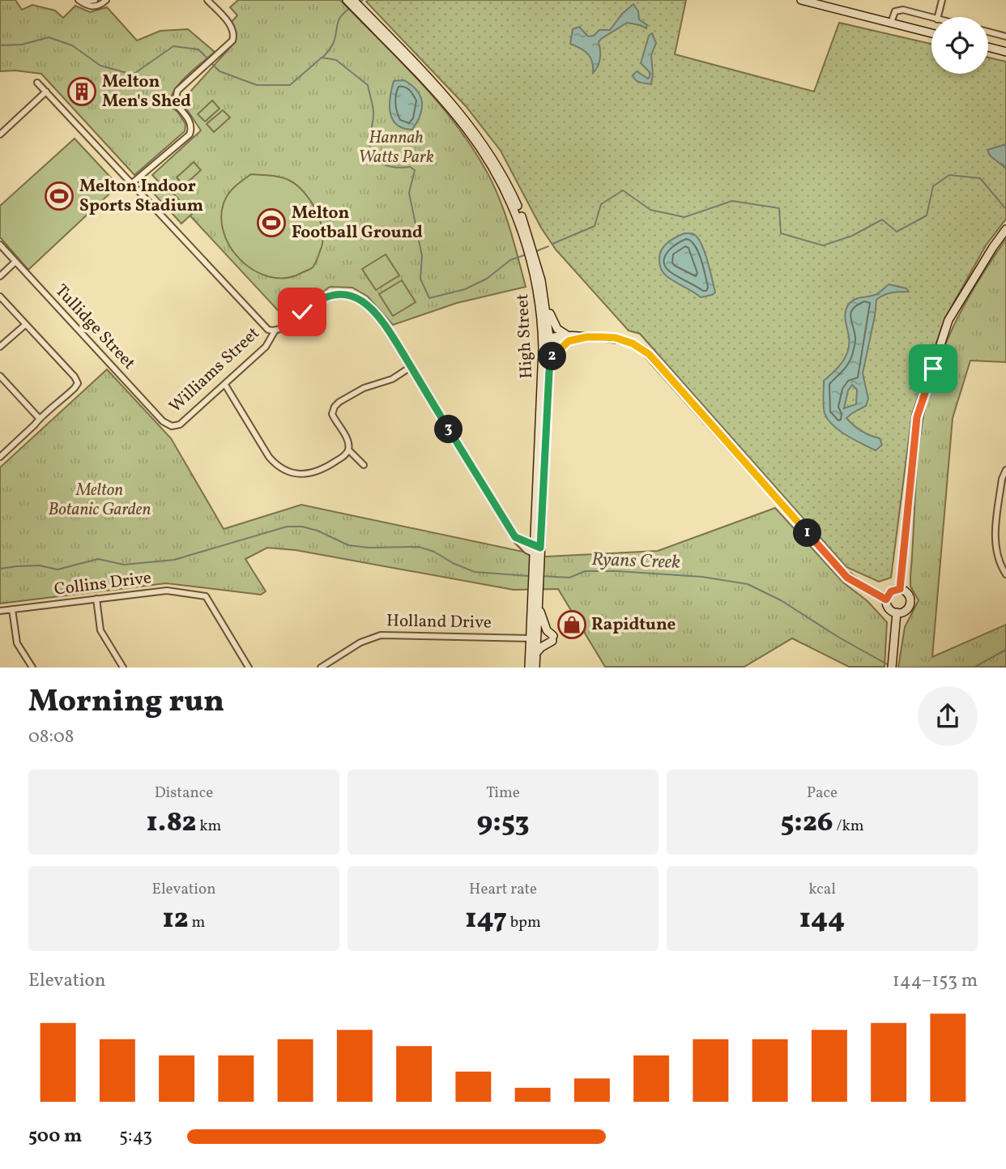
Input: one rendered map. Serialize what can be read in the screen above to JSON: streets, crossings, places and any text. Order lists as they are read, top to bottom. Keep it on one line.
{"streets":{"main road":["High Street"],"street":["Tullidge Street","Williams Street","Collins Drive","Holland Drive"]},"crossings":[["Tullidge Street","Williams Street"],["High Street","Holland Drive"]],"water":["Ryans Creek"],"parks":["Hannah Watts Park","Melton Botanic Garden"],"places":{"building":["Melton Men's Shed"],"sports":["Melton Indoor Sports Stadium","Melton Football Ground"],"shop":["Rapidtune"]},"page":{"pins":["2","3","1"],"heading":["Morning run","08:08"],"stats":[["Distance","1.82 km"],["Time","9:53"],["Pace","5:26 /km"],["Elevation","12 m"],["Heart rate","147 bpm"],["kcal","144"]],"chart":["Elevation","144–153 m"],"list":[{"name":"500 m","note":"5:43"}]}}
